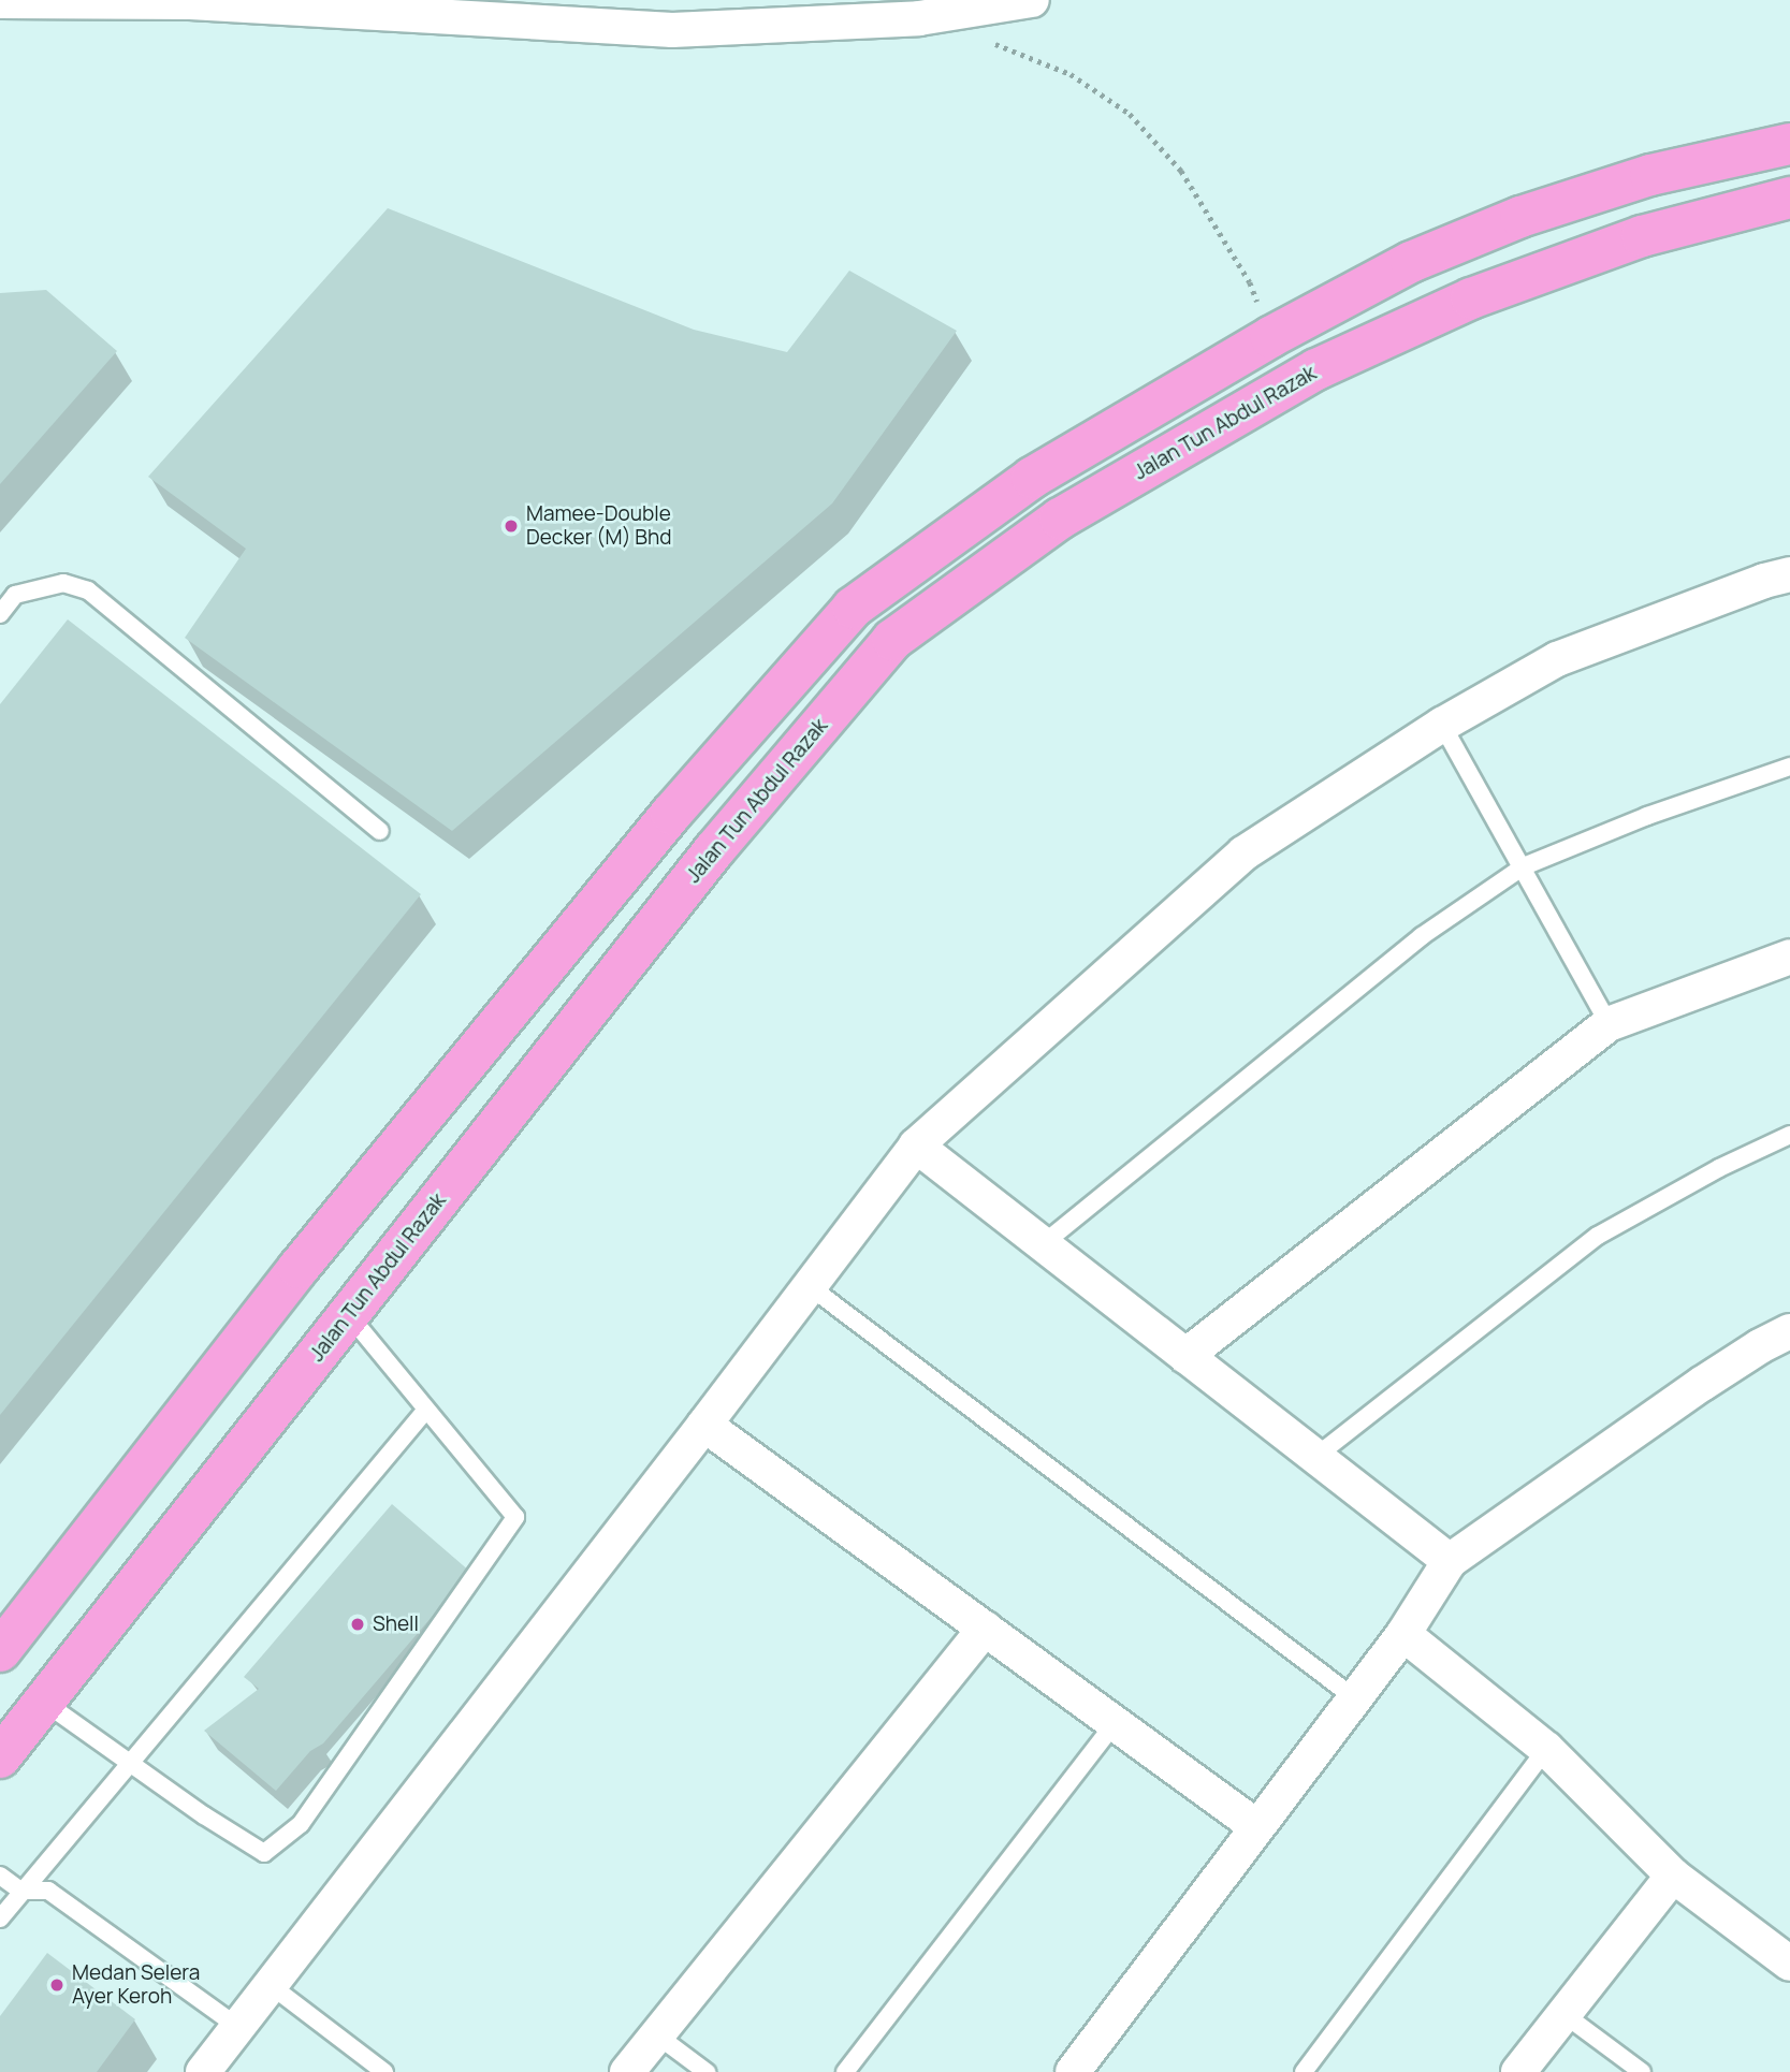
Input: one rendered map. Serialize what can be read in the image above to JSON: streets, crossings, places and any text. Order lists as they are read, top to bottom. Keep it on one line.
{"streets":{"highway":["Jalan Tun Abdul Razak"]},"places":["Mamee-Double Decker (M) Bhd","Shell","Medan Selera Ayer Keroh"]}
